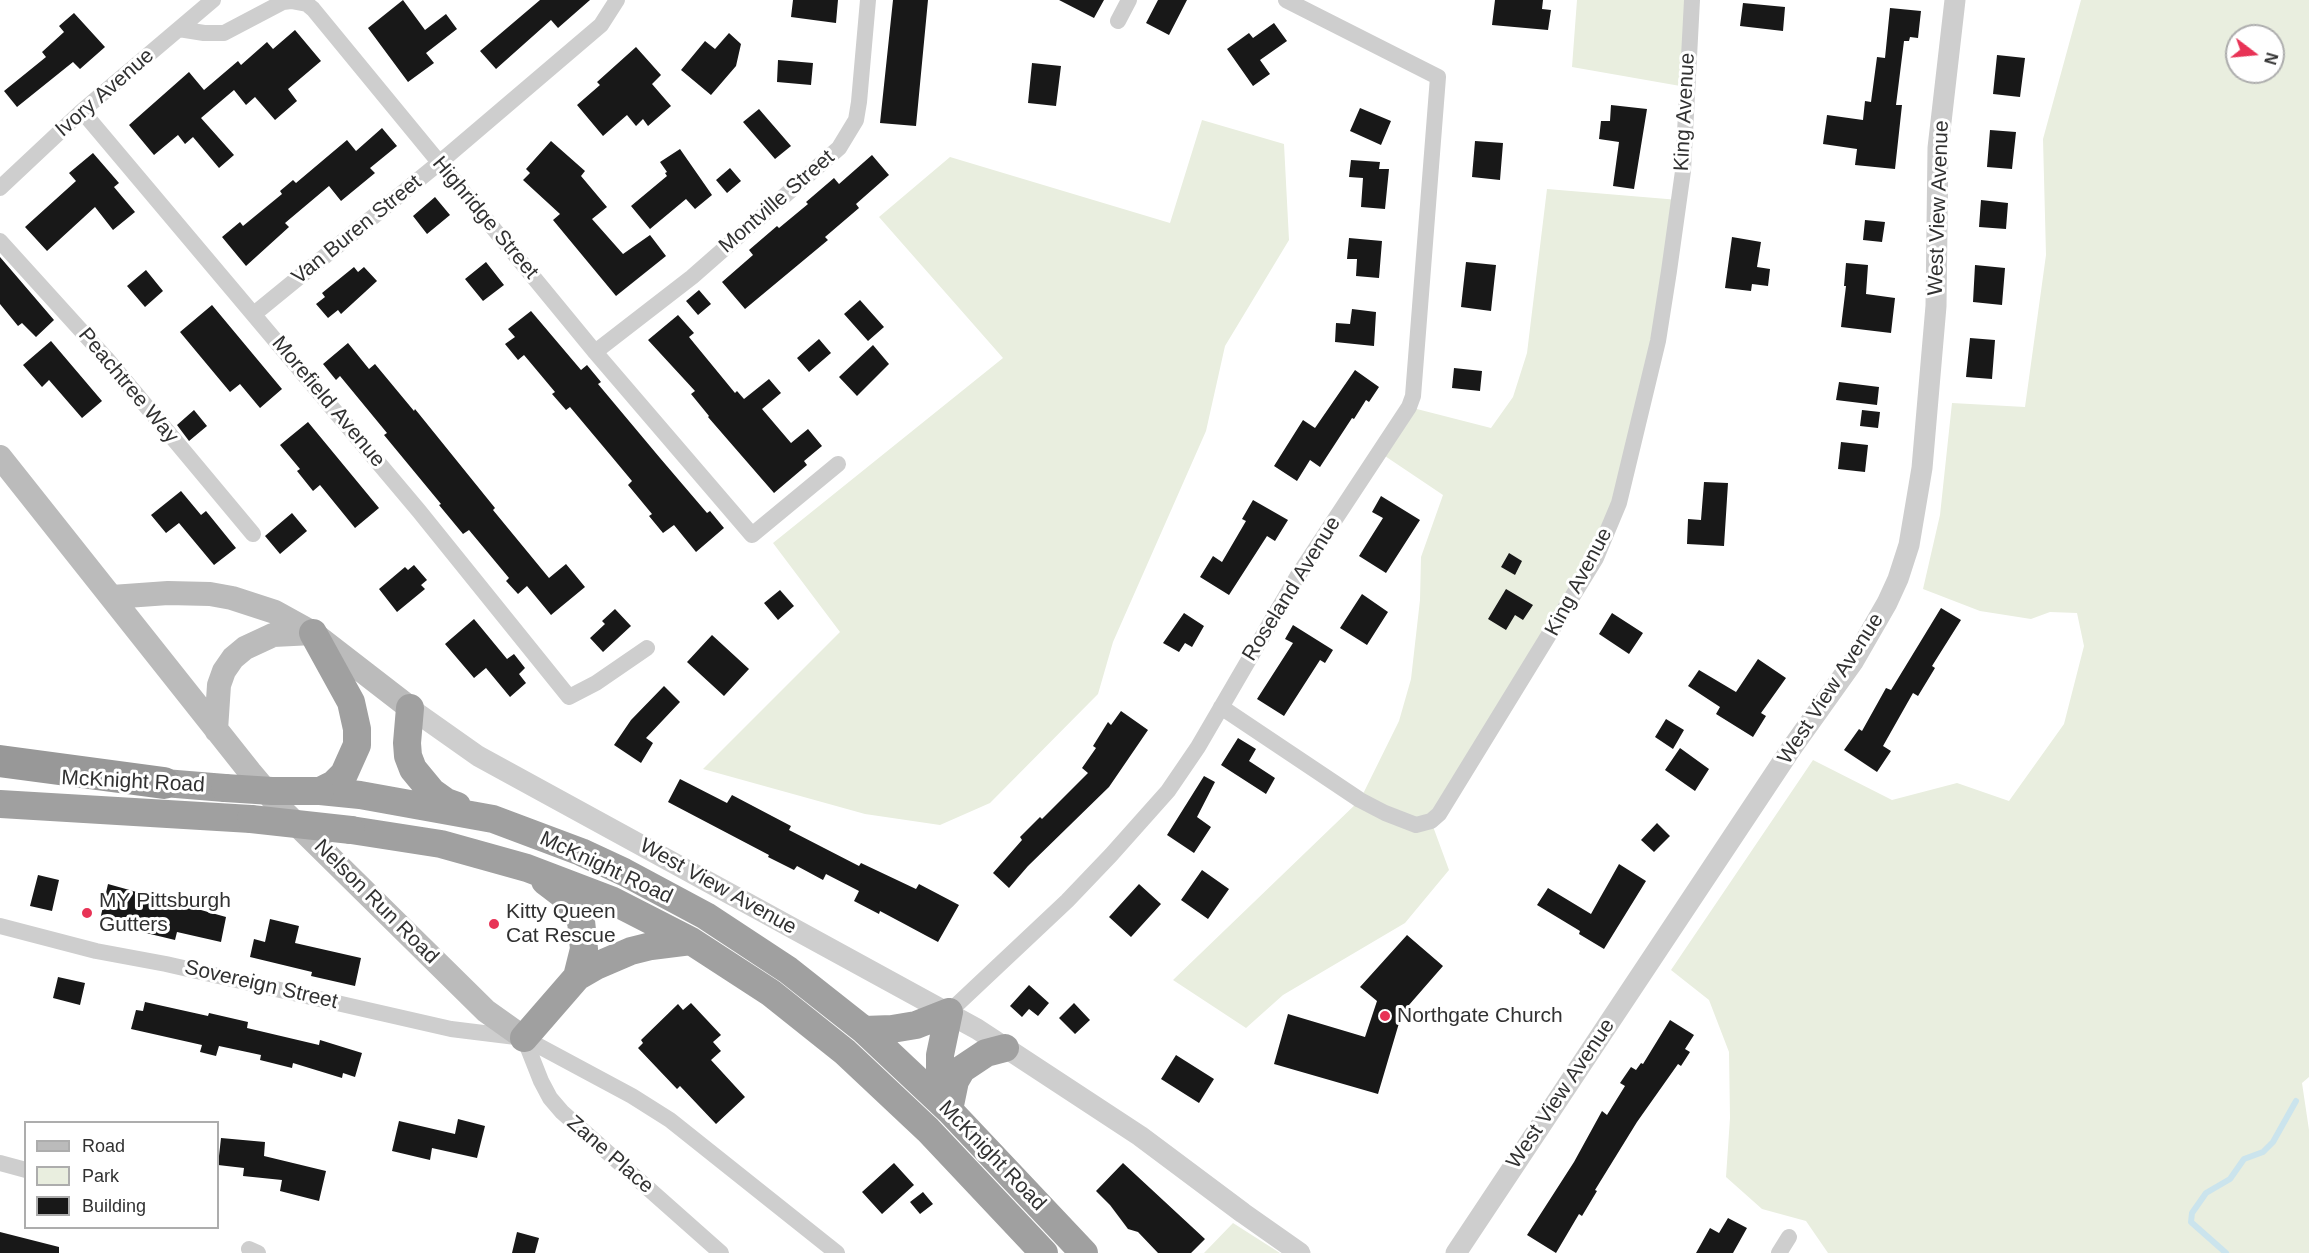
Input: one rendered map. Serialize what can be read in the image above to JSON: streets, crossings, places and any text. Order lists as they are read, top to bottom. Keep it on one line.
{"streets":{"highway":["McKnight Road"],"main road":["West View Avenue","Nelson Run Road"],"street":["Ivory Avenue","King Avenue","Montville Street","Highridge Street","Van Buren Street","Peachtree Way","Morefield Avenue","Roseland Avenue","Sovereign Street","Zane Place"]},"crossings":[["Ivory Avenue","Highridge Street"],["Ivory Avenue","Morefield Avenue"],["King Avenue","Roseland Avenue"],["Montville Street","Highridge Street"],["West View Avenue","Roseland Avenue"],["West View Avenue","Nelson Run Road"],["Highridge Street","Van Buren Street"],["Van Buren Street","Morefield Avenue"],["Nelson Run Road","Sovereign Street"],["Nelson Run Road","Zane Place"],["Sovereign Street","Zane Place"]],"places":["MY Pittsburgh Gutters","Kitty Queen Cat Rescue","Northgate Church"],"legend":["Road","Park","Building"],"north":"right"}
